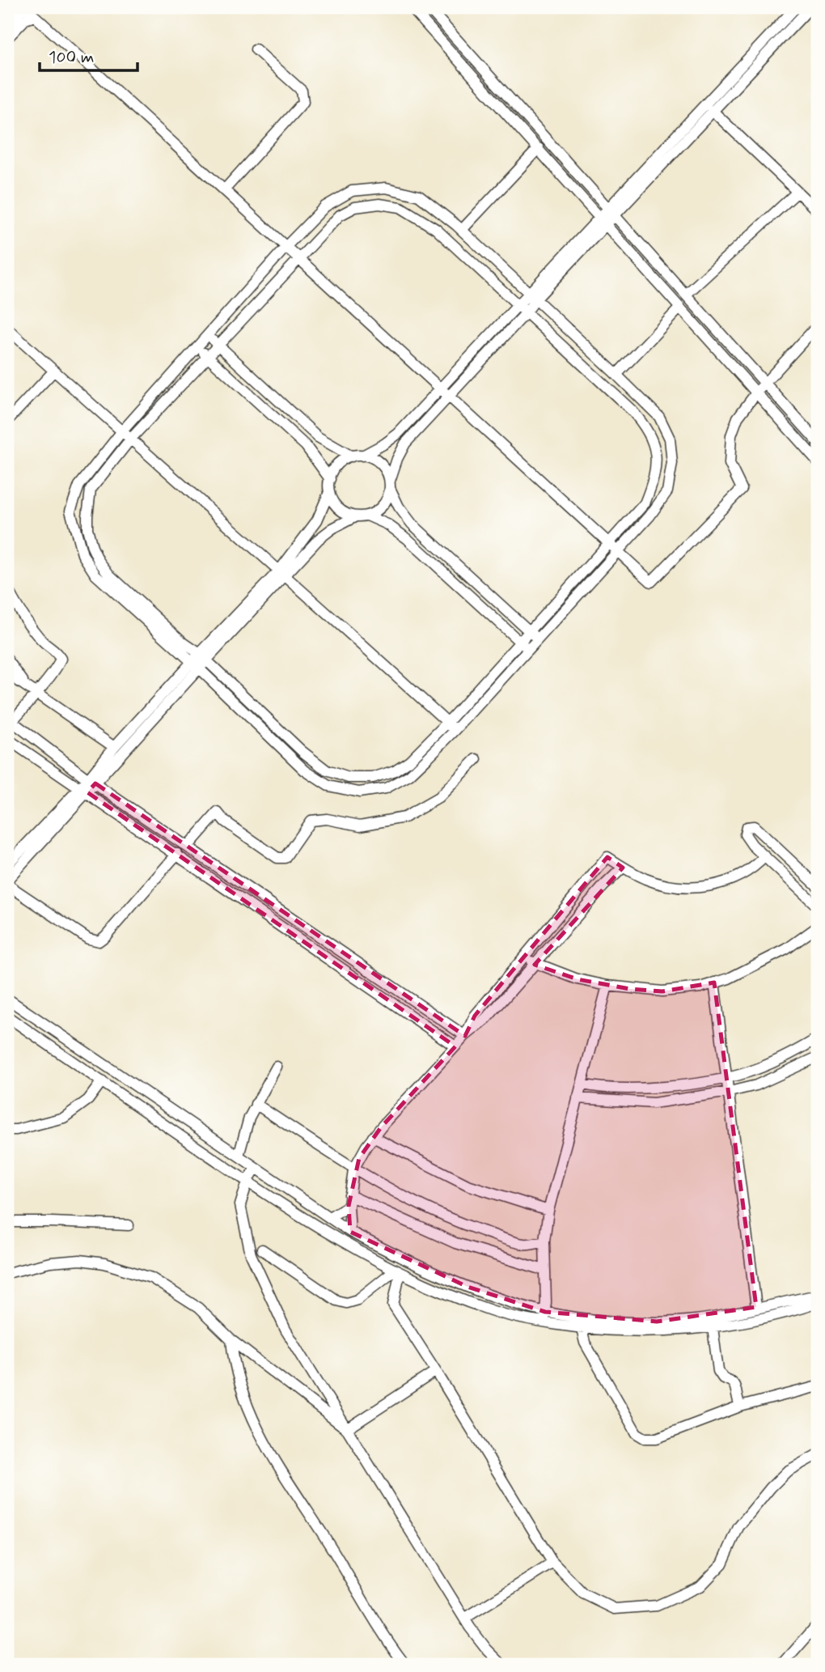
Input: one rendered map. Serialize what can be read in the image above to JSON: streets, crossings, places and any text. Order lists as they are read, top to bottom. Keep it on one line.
{"scale_bar":"100 m"}
